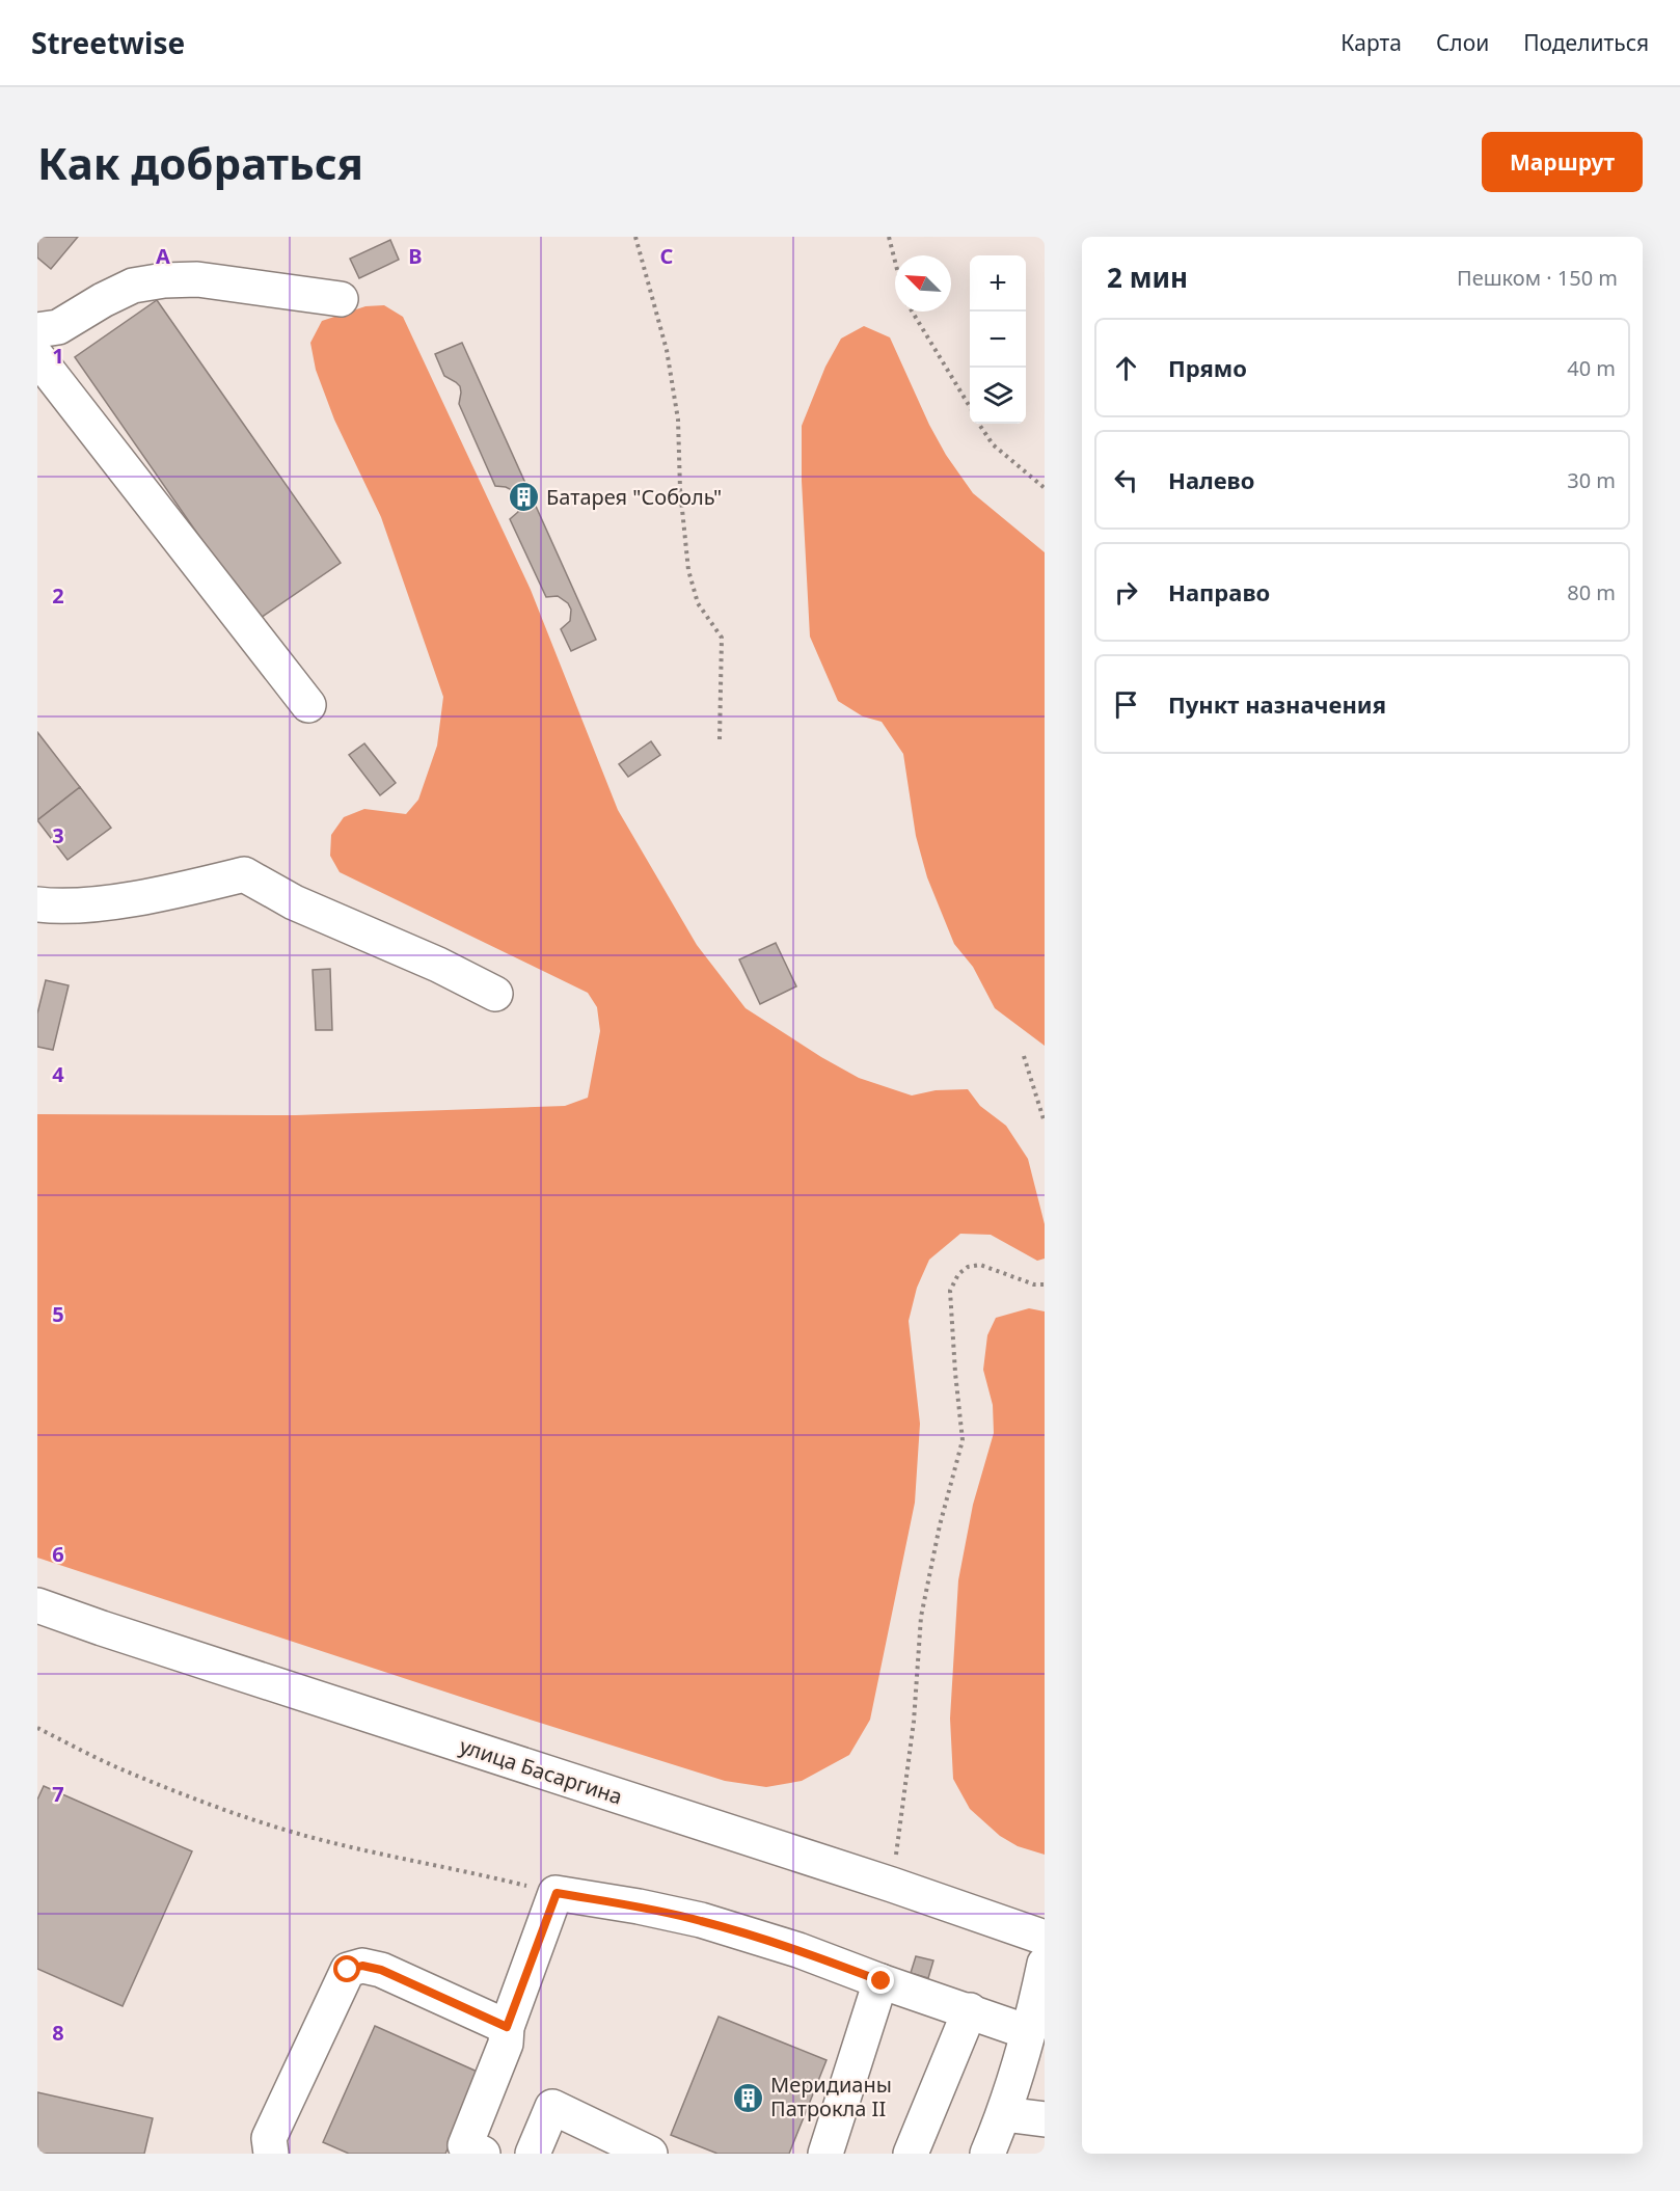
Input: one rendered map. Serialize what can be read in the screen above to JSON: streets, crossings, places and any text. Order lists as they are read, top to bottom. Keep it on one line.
{"streets":{"main road":["улица Басаргина"]},"places":{"building":["Батарея \"Соболь\"","Меридианы Патрокла II"]},"north":"top left","page":{"header":"Streetwise","nav":["Карта","Слои","Поделиться"],"buttons":"Маршрут","title":"Как добраться","heading":["2 мин","Пешком · 150 m"],"map_buttons":["+","−"],"list":[["Прямо","40 m"],["Налево","30 m"],["Направо","80 m"],"Пункт назначения"]},"grid":{"columns":["A","B","C"],"rows":["1","2","3","4","5","6","7","8"]}}
